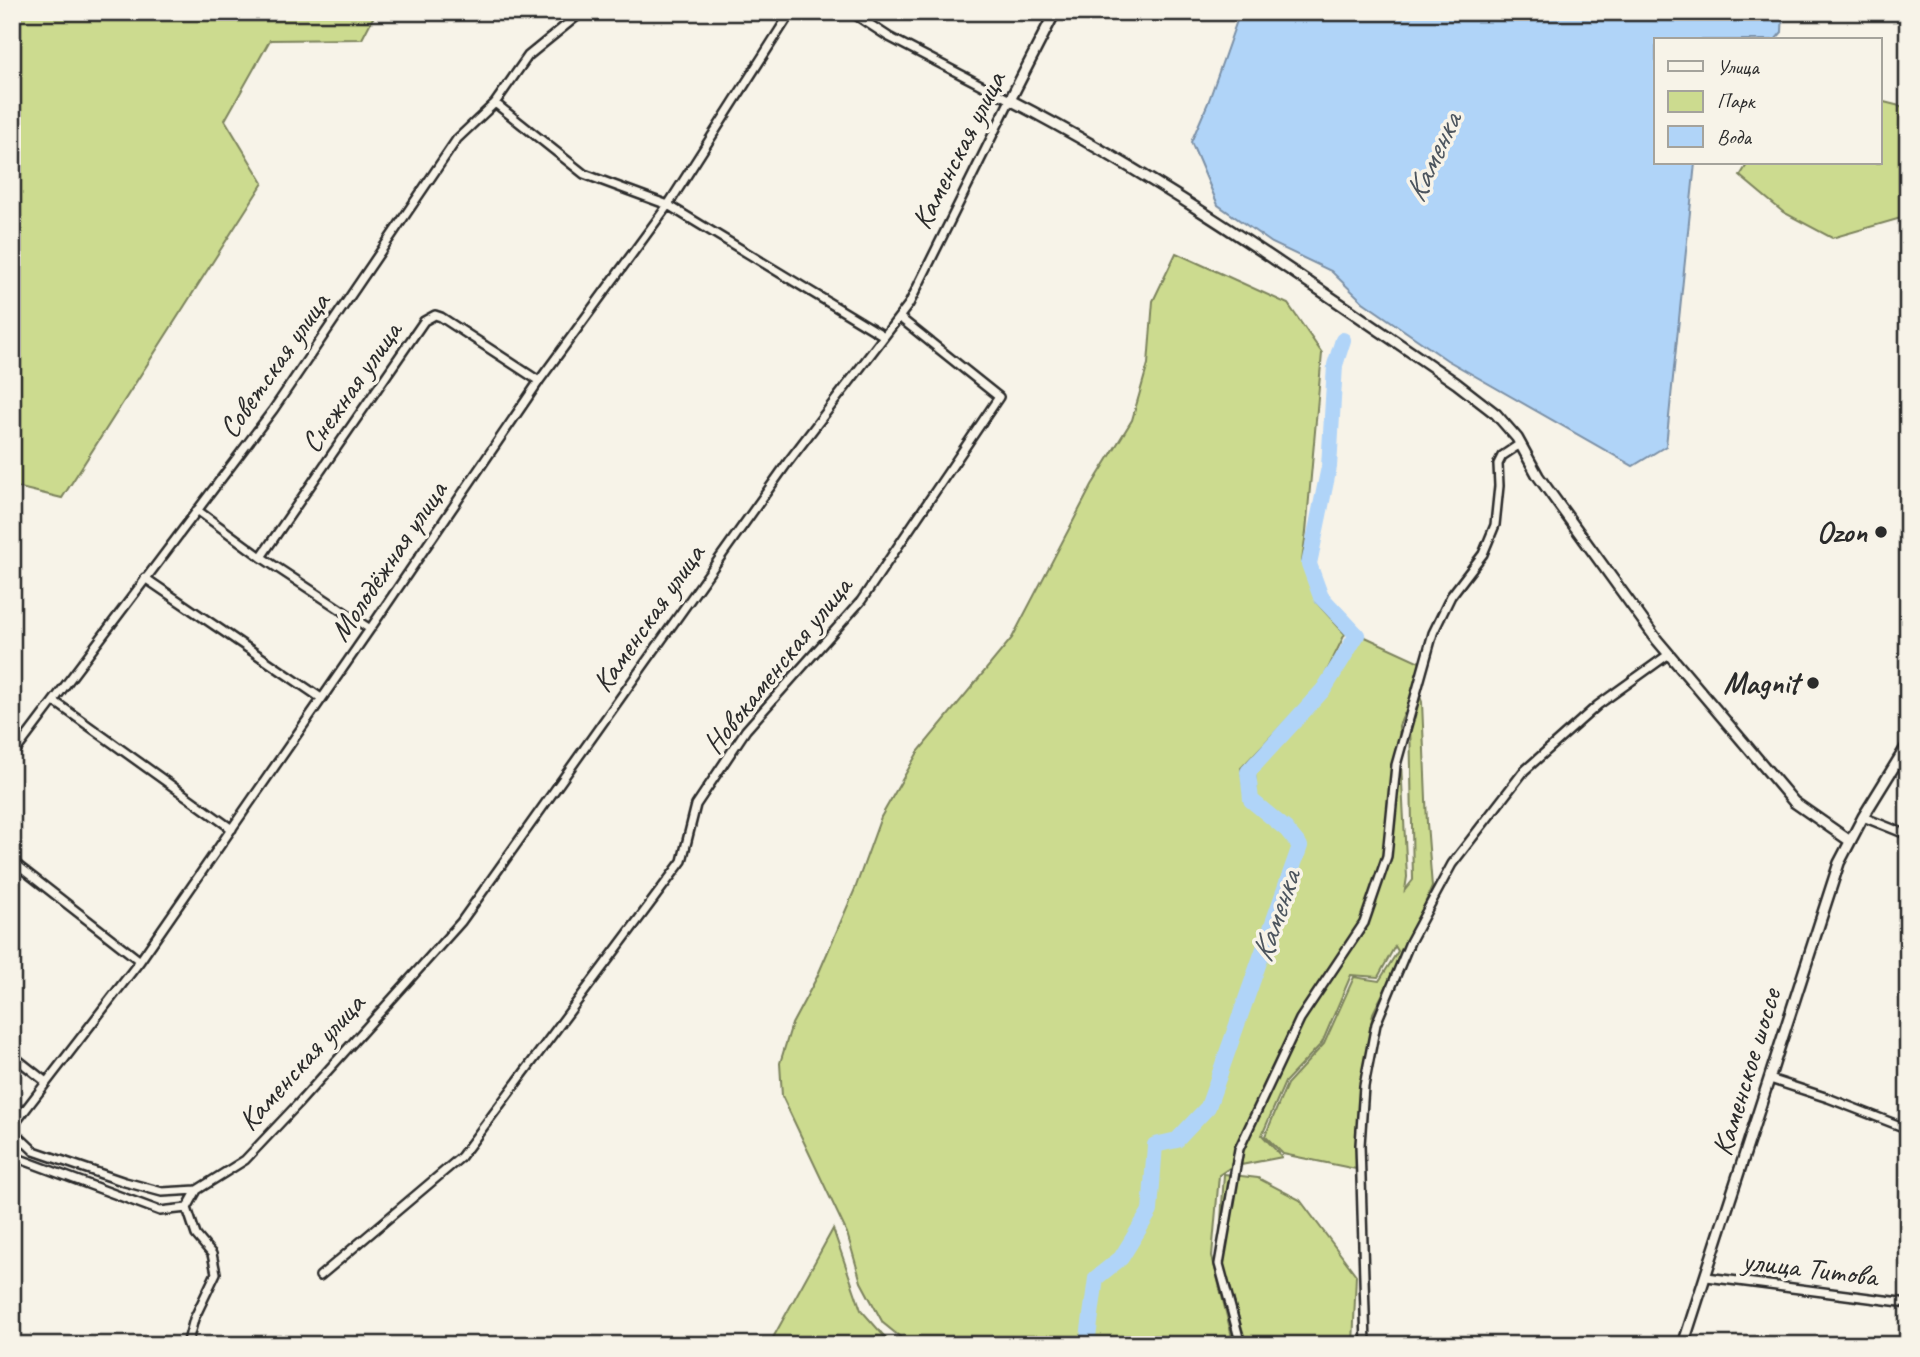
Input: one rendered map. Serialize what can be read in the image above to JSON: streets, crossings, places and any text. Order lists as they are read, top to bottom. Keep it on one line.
{"streets":{"street":["Каменская улица","Советская улица","Снежная улица","Молодёжная улица","Новокаменская улица","Каменское шоссе","улица Титова"]},"crossings":[["Каменская улица","Новокаменская улица"],["Снежная улица","Молодёжная улица"],["Каменское шоссе","улица Титова"]],"water":["Каменка"],"places":["Ozon","Magnit"],"legend":["Улица","Парк","Вода"]}
